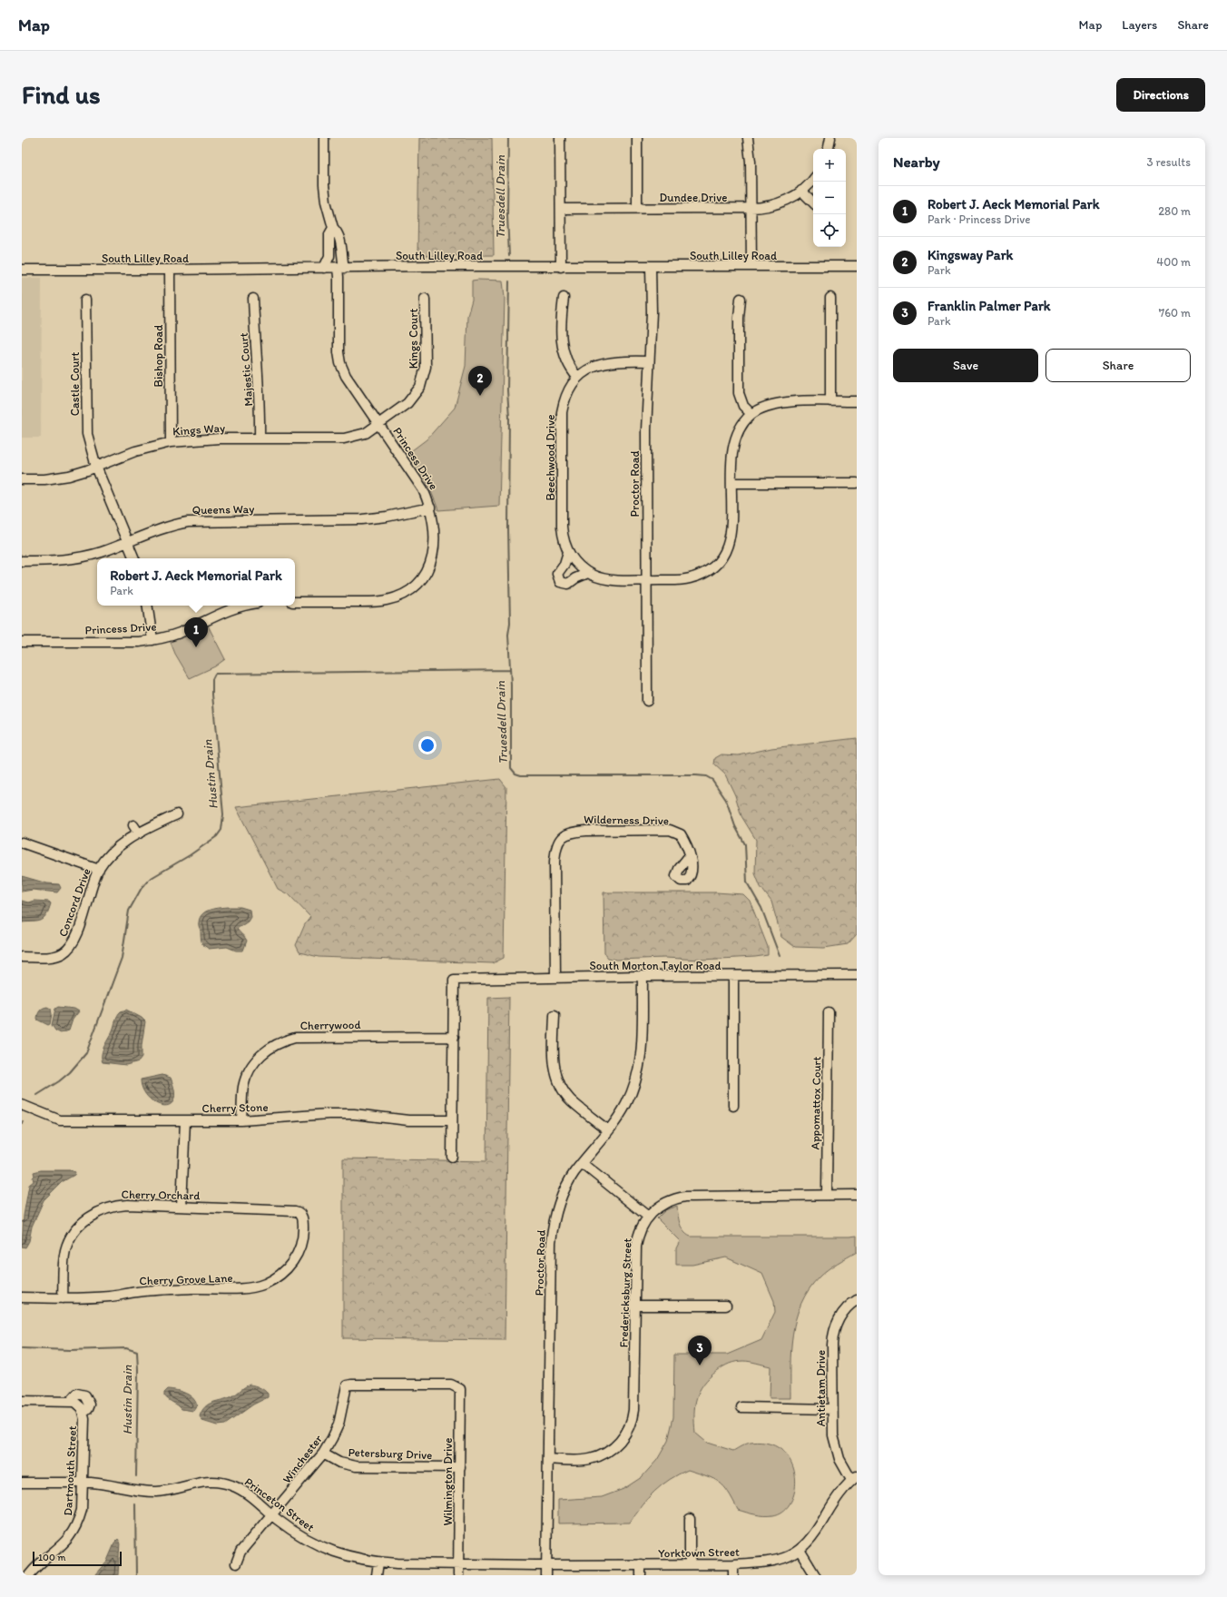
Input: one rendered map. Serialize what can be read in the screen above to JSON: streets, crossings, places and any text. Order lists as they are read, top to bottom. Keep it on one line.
{"streets":{"street":["Dundee Drive","South Lilley Road","Kings Court","Bishop Road","Majestic Court","Castle Court","Kings Way","Beechwood Drive","Princess Drive","Proctor Road","Queens Way","Wilderness Drive","Concord Drive","South Morton Taylor Road","Cherrywood","Appomattox Court","Cherry Stone","Cherry Orchard","Cherry Grove Lane","Fredericksburg Street","Antietam Drive","Petersburg Drive","Winchester","Dartmouth Street","Wilmington Drive","Princeton Street","Yorktown Street"]},"crossings":[["South Lilley Road","Bishop Road"],["South Lilley Road","Princess Drive"],["South Lilley Road","Proctor Road"],["Kings Court","Kings Way"],["Kings Court","Princess Drive"],["Bishop Road","Kings Way"],["Majestic Court","Kings Way"],["Castle Court","Kings Way"],["Castle Court","Queens Way"],["Kings Way","Princess Drive"],["Beechwood Drive","Proctor Road"],["Princess Drive","Queens Way"],["Proctor Road","South Morton Taylor Road"],["Proctor Road","Fredericksburg Street"],["Proctor Road","Yorktown Street"],["Wilderness Drive","South Morton Taylor Road"],["South Morton Taylor Road","Cherrywood"],["Cherrywood","Cherry Stone"],["Appomattox Court","Fredericksburg Street"],["Cherry Orchard","Cherry Grove Lane"],["Antietam Drive","Yorktown Street"],["Petersburg Drive","Winchester"],["Petersburg Drive","Wilmington Drive"],["Winchester","Wilmington Drive"],["Winchester","Princeton Street"],["Dartmouth Street","Princeton Street"],["Wilmington Drive","Princeton Street"],["Princeton Street","Yorktown Street"]],"water":["Truesdell Drain","Hustin Drain"],"scale_bar":"100 m","page":{"header":"Map","nav":["Map","Layers","Share"],"buttons":["Directions",["Save","Share"]],"title":"Find us","heading":["Nearby","3 results"],"map_buttons":["+","−"],"list":[{"mark":"1","name":"Robert J. Aeck Memorial Park","note":"Park · Princess Drive","value":"280 m"},{"mark":"2","name":"Kingsway Park","note":"Park","value":"400 m"},{"mark":"3","name":"Franklin Palmer Park","note":"Park","value":"760 m"}],"pins":["2","1","3"],"popup":["Robert J. Aeck Memorial Park","Park"],"scale":"100 m"}}
